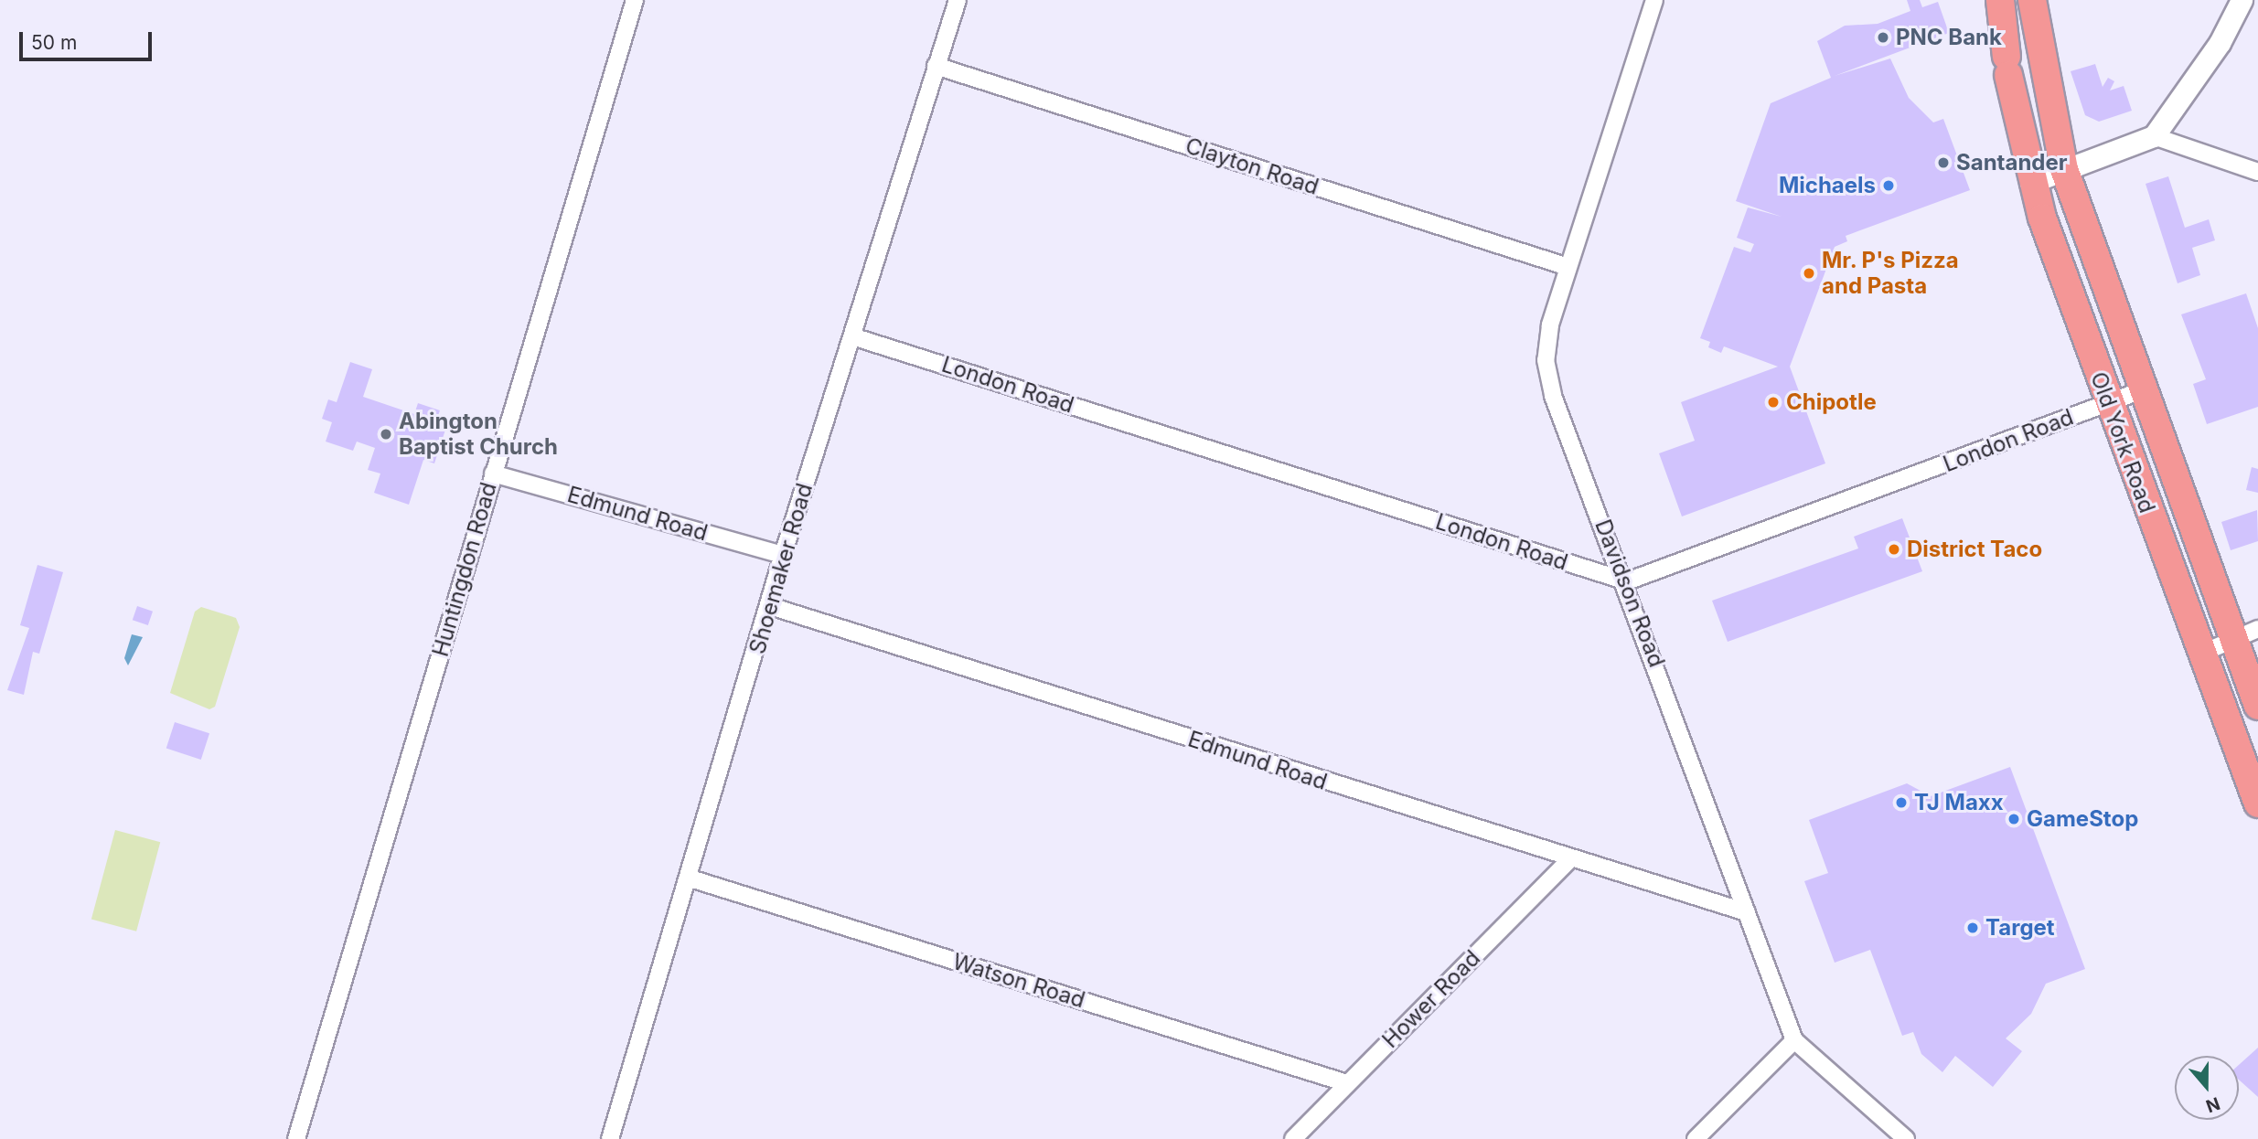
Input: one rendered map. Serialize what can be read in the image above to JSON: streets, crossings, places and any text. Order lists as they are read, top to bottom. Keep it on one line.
{"streets":{"highway":["Old York Road"],"street":["Clayton Road","London Road","Edmund Road","Shoemaker Road","Huntingdon Road","Davidson Road","Watson Road","Hower Road"]},"crossings":[["Clayton Road","Shoemaker Road"],["Clayton Road","Davidson Road"],["London Road","Old York Road"],["London Road","Shoemaker Road"],["London Road","Davidson Road"],["Edmund Road","Shoemaker Road"],["Edmund Road","Huntingdon Road"],["Edmund Road","Davidson Road"],["Edmund Road","Hower Road"],["Shoemaker Road","Watson Road"],["Watson Road","Hower Road"]],"places":["PNC Bank","Santander","Michaels","Mr. P's Pizza and Pasta","Chipotle","Abington Baptist Church","District Taco","TJ Maxx","GameStop","Target"],"scale_bar":"50 m","north":"bottom"}
